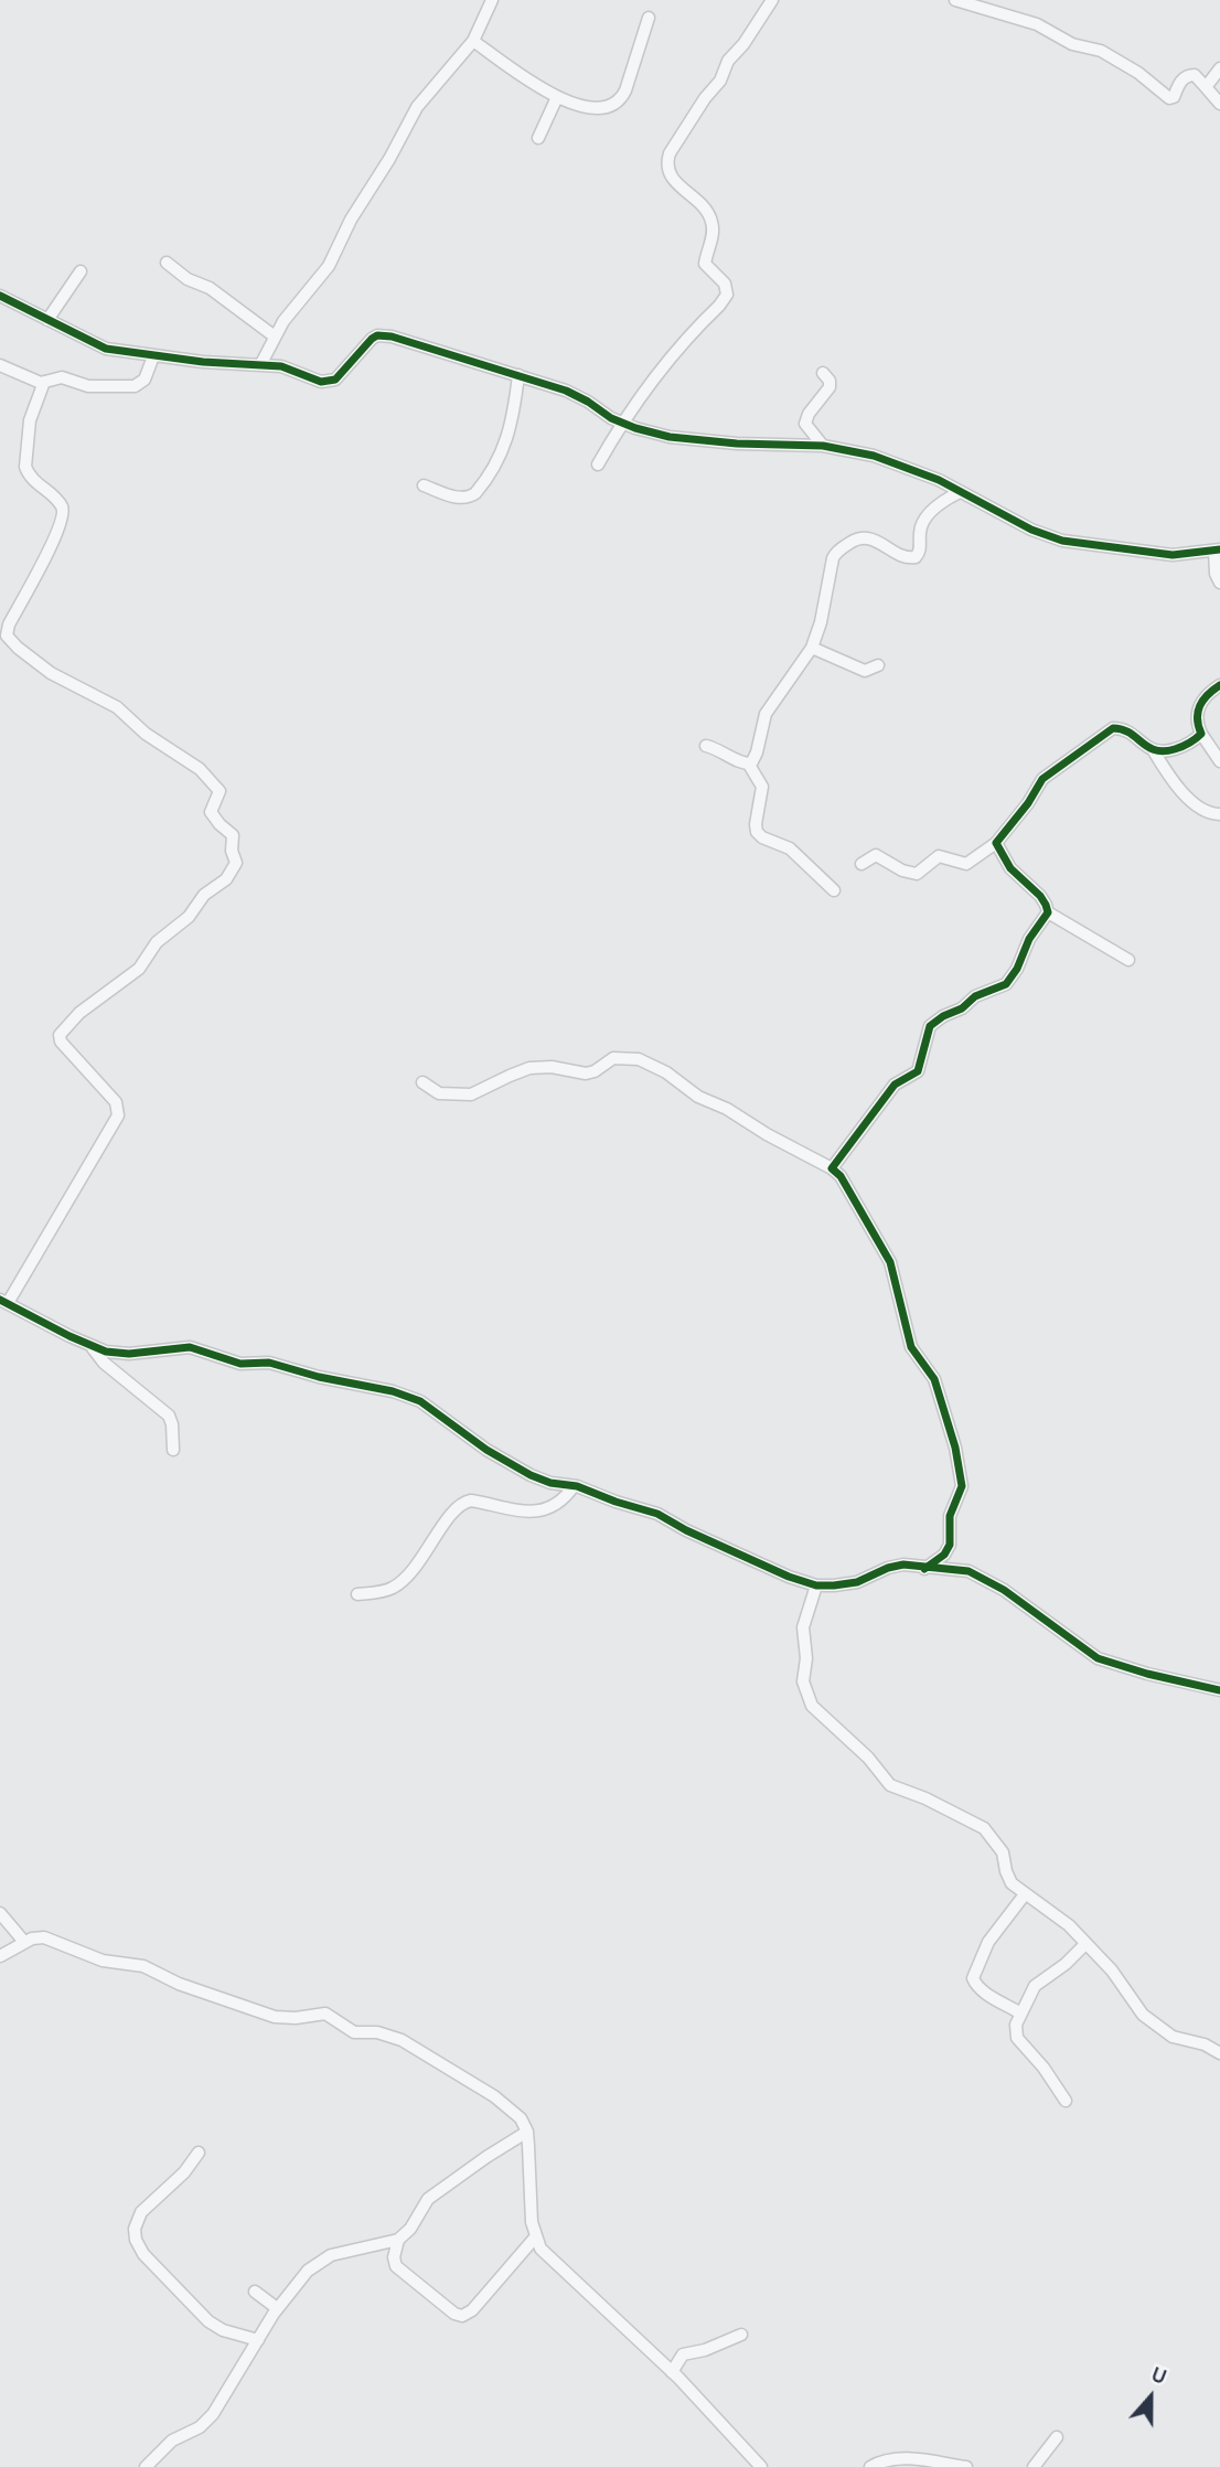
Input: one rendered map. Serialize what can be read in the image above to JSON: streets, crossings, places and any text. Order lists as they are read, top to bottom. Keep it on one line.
{"north":"top"}
